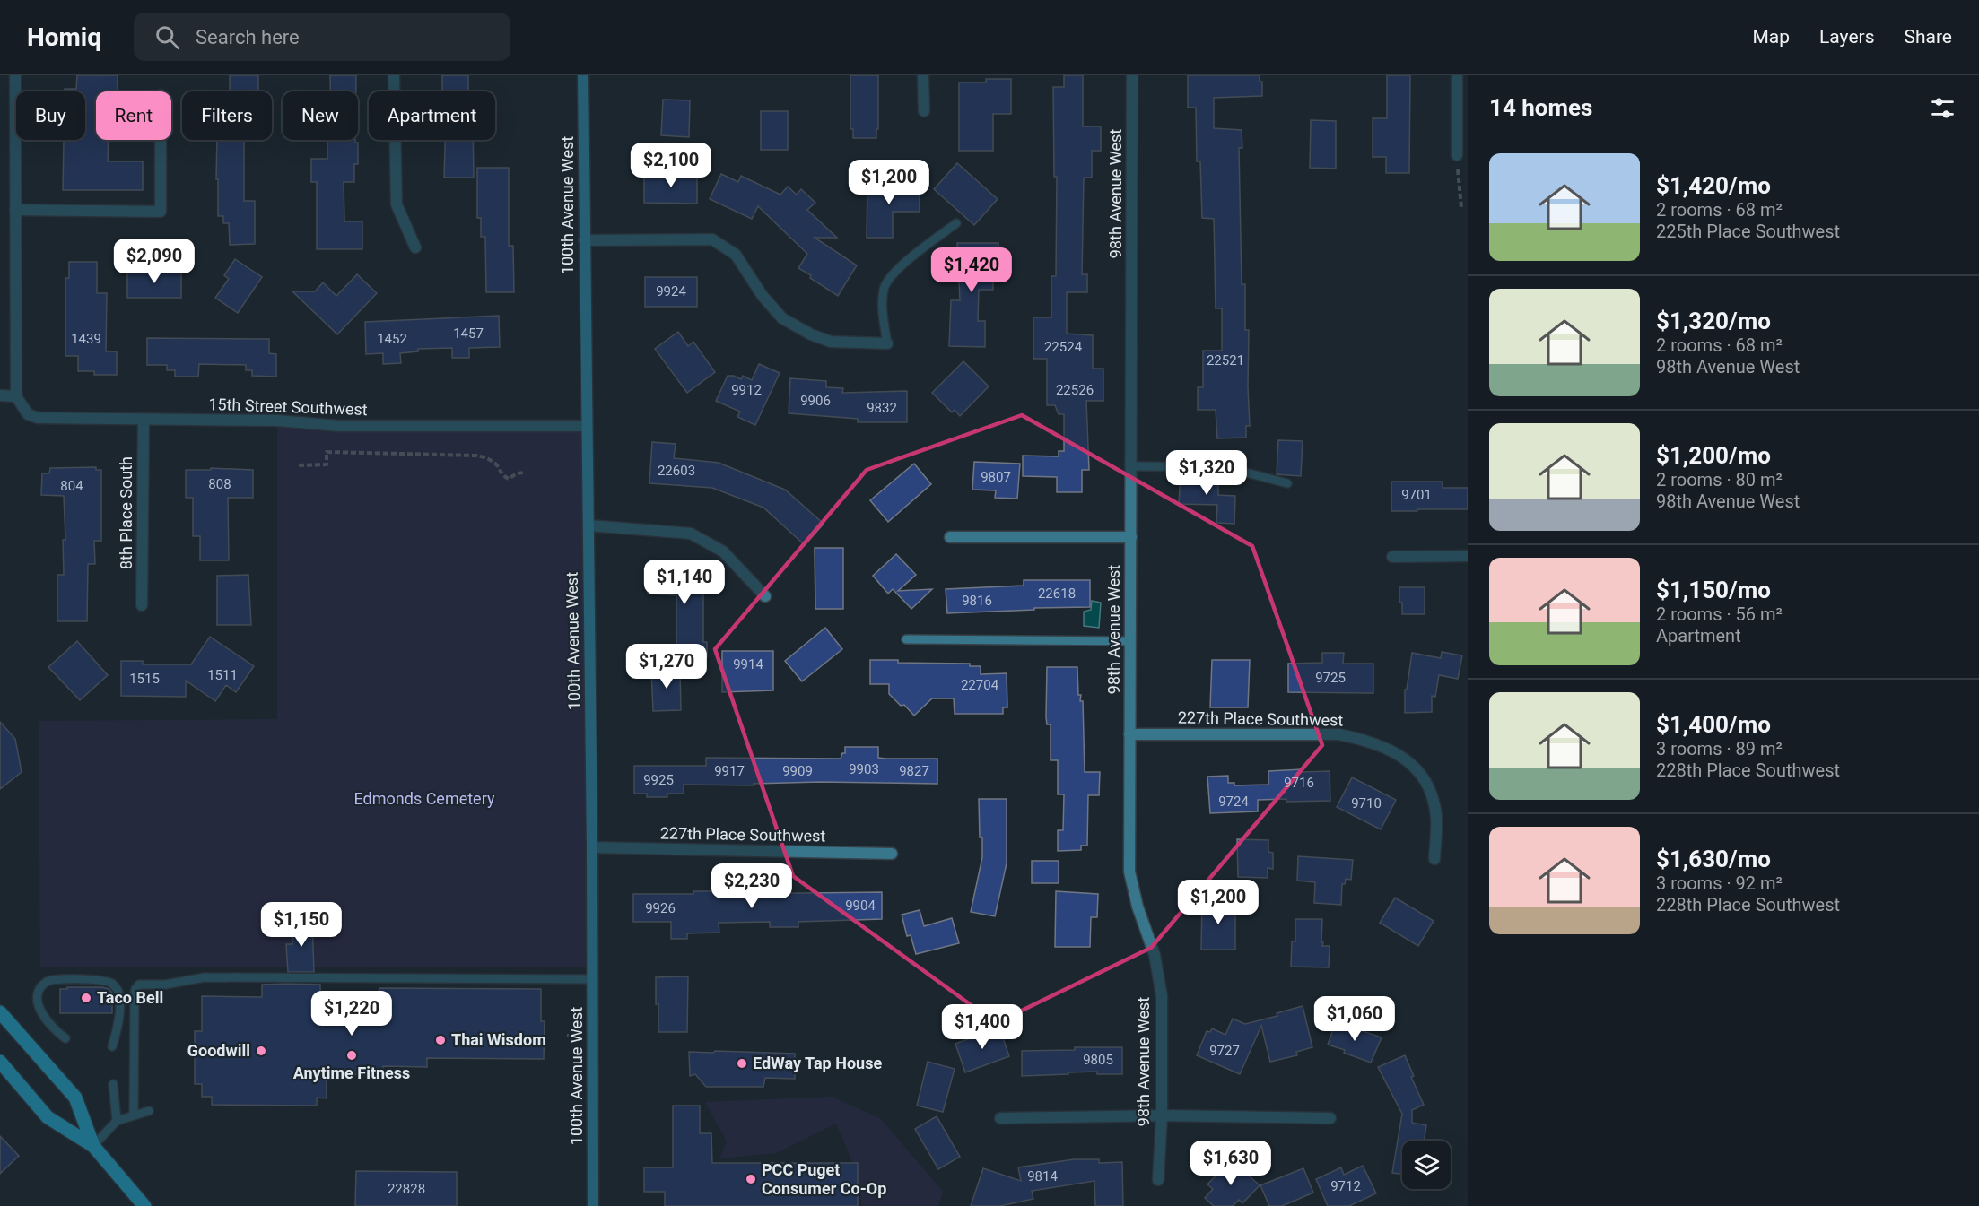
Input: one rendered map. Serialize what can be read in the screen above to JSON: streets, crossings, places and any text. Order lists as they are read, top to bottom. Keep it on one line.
{"streets":{"main road":["100th Avenue West"],"street":["98th Avenue West","15th Street Southwest","8th Place South","227th Place Southwest"]},"crossings":[["98th Avenue West","227th Place Southwest"],["100th Avenue West","15th Street Southwest"],["100th Avenue West","227th Place Southwest"],["15th Street Southwest","8th Place South"]],"parks":["Edmonds Cemetery"],"places":["Taco Bell","Thai Wisdom","Goodwill","Anytime Fitness","EdWay Tap House","PCC Puget Consumer Co-Op"],"house_numbers":["9924","1457","1439","1452","22524","22521","9912","22526","9906","9832","22603","9807","808","804","9701","22618","9816","9914","1511","9725","1515","22704","9903","9917","9909","9827","9925","9716","9724","9710","9904","9926","9727","9805","9814","9712","22828"],"page":{"header":"Homiq","search":"Search here","nav":["Map","Layers","Share"],"heading":"14 homes","chip":["Buy","Rent","Filters","New","Apartment"],"list":[{"name":"$1,420/mo","note":"2 rooms · 68 m² · 225th Place Southwest"},{"name":"$1,320/mo","note":"2 rooms · 68 m² · 98th Avenue West"},{"name":"$1,200/mo","note":"2 rooms · 80 m² · 98th Avenue West"},{"name":"$1,150/mo","note":"2 rooms · 56 m² · Apartment"},{"name":"$1,400/mo","note":"3 rooms · 89 m² · 228th Place Southwest"},{"name":"$1,630/mo","note":"3 rooms · 92 m² · 228th Place Southwest"}],"price":["$2,100","$1,200","$2,090","$1,420","$1,320","$1,140","$1,270","$2,230","$1,200","$1,150","$1,220","$1,060","$1,400","$1,630"]}}
